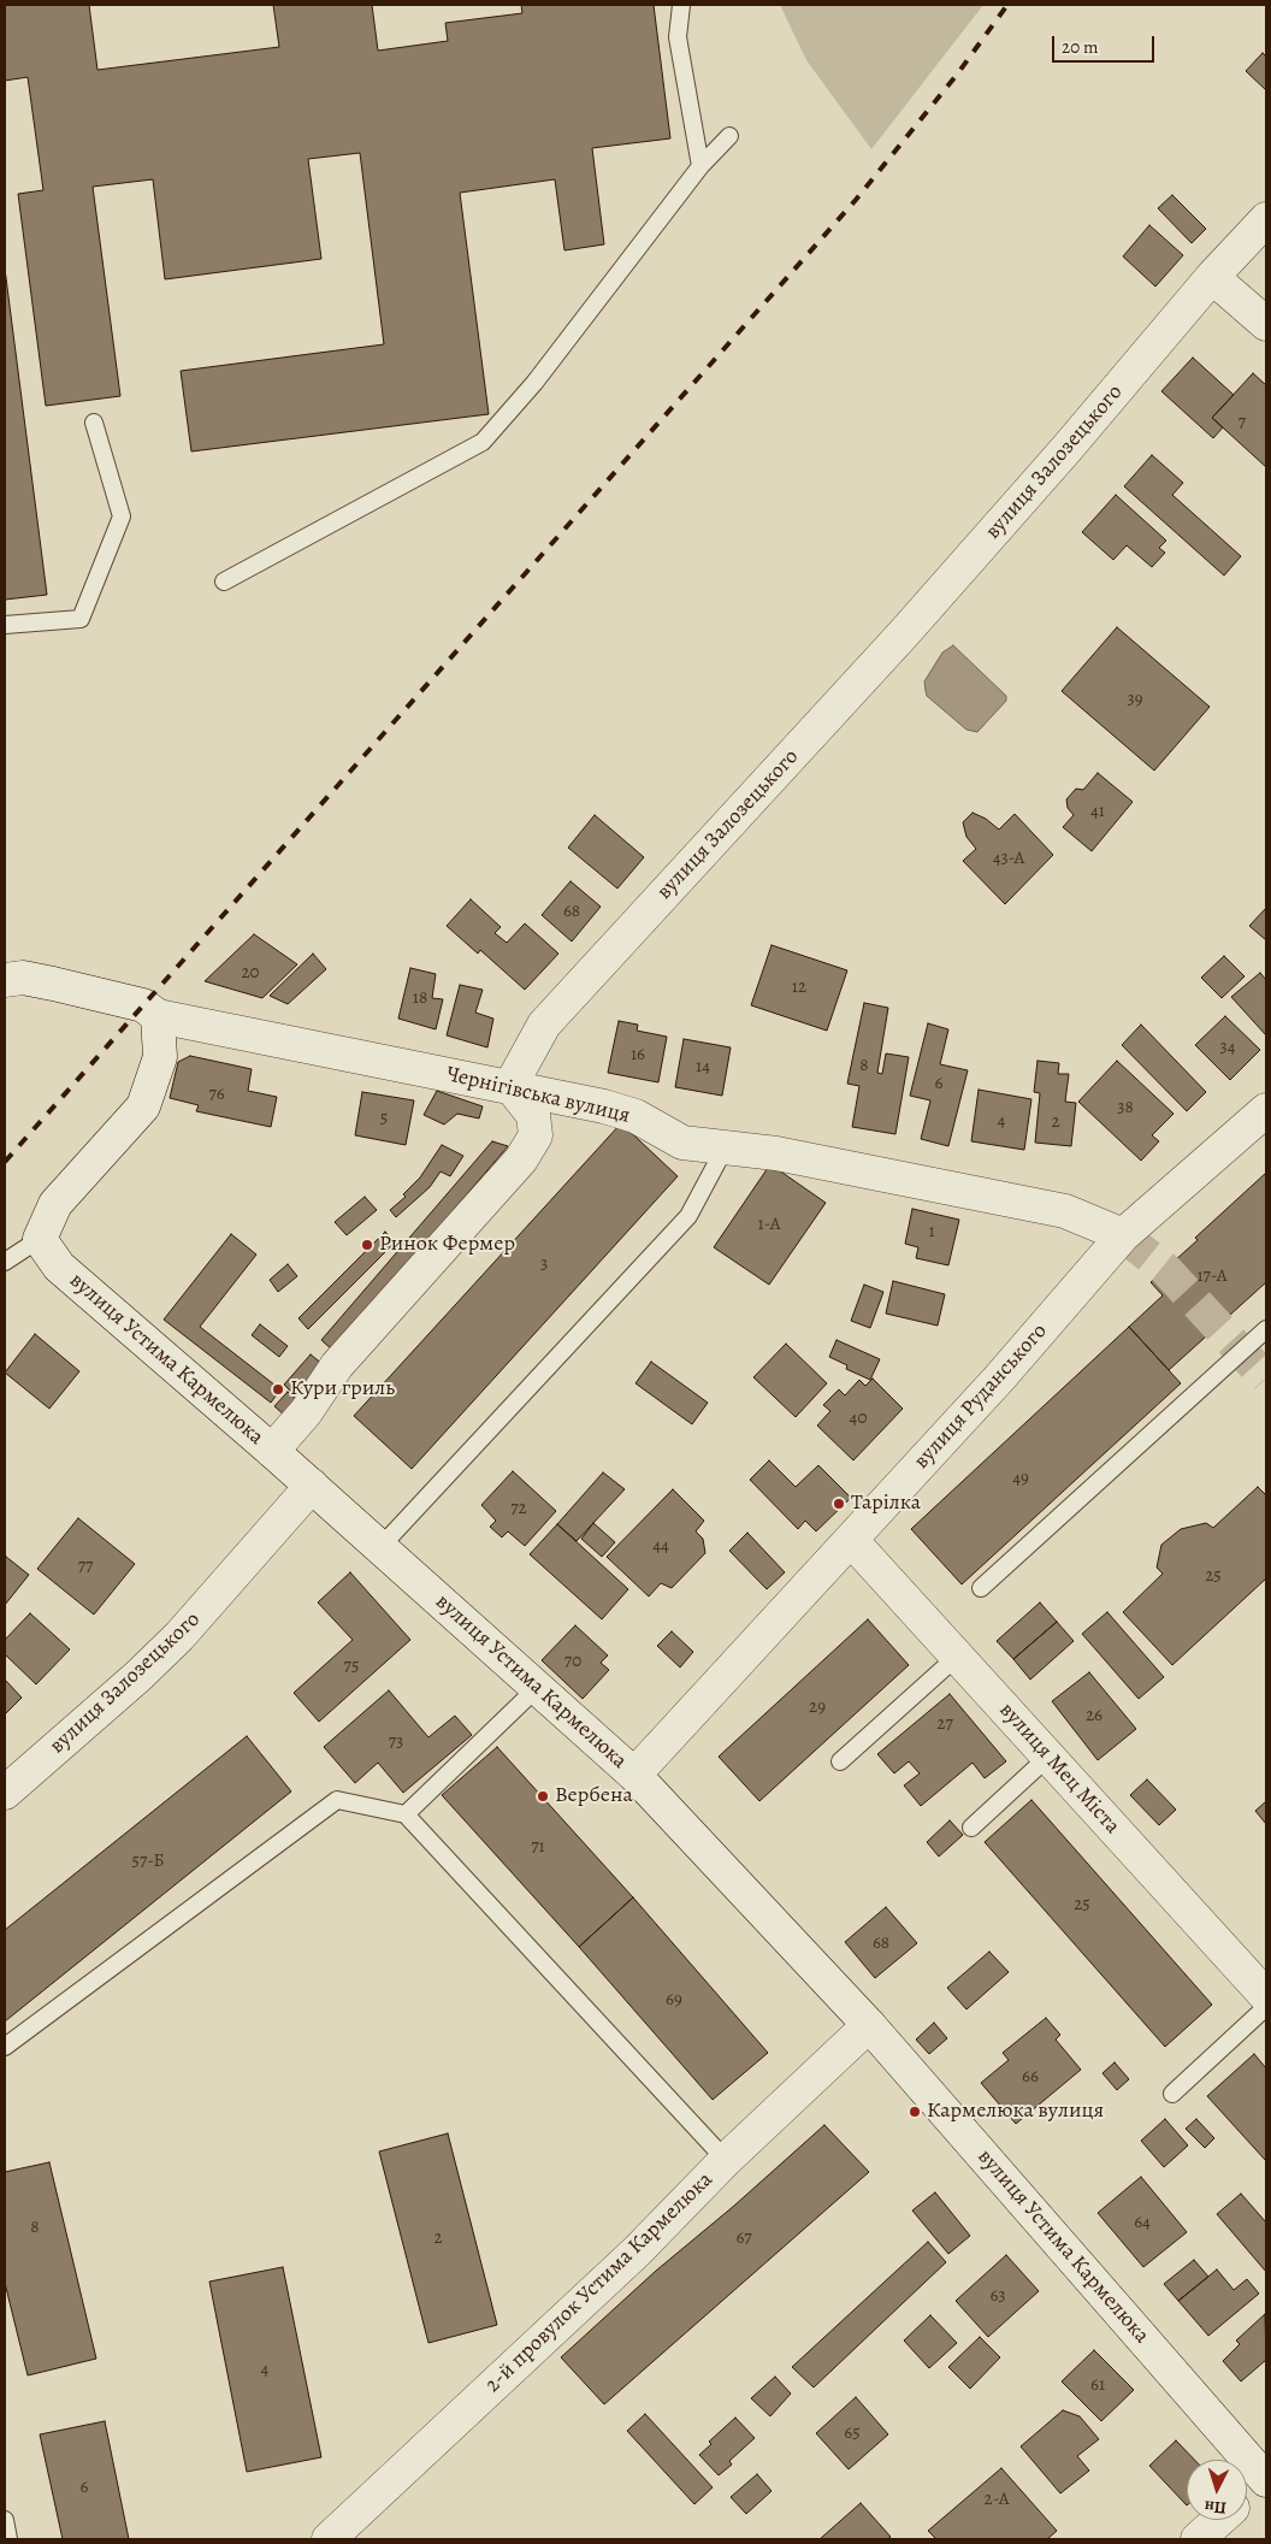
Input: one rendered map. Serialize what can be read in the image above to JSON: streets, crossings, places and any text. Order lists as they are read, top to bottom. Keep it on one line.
{"streets":{"street":["вулиця Залозецького","Чернігівська вулиця","вулиця Устима Кармелюка","вулиця Руданського","вулиця Мец Міста","2-й провулок Устима Кармелюка"]},"crossings":[["вулиця Залозецького","Чернігівська вулиця"],["вулиця Залозецького","вулиця Устима Кармелюка"],["Чернігівська вулиця","вулиця Руданського"],["вулиця Устима Кармелюка","вулиця Руданського"],["вулиця Устима Кармелюка","2-й провулок Устима Кармелюка"],["вулиця Руданського","вулиця Мец Міста"]],"places":["Ринок Фермер","Кури гриль","Тарiлка","Вербена","Кармелюка вулиця"],"house_numbers":["7","39","41","43-А","68","20","12","18","34","16","8","14","6","76","38","5","4","2","1-А","1","3","17-А","40","49","72","44","77","25","70","75","29","26","27","73","71","57-Б","25","68","69","66","64","8","2","67","63","4","61","65","6","2-А"],"scale_bar":"20 m","north":"bottom"}
